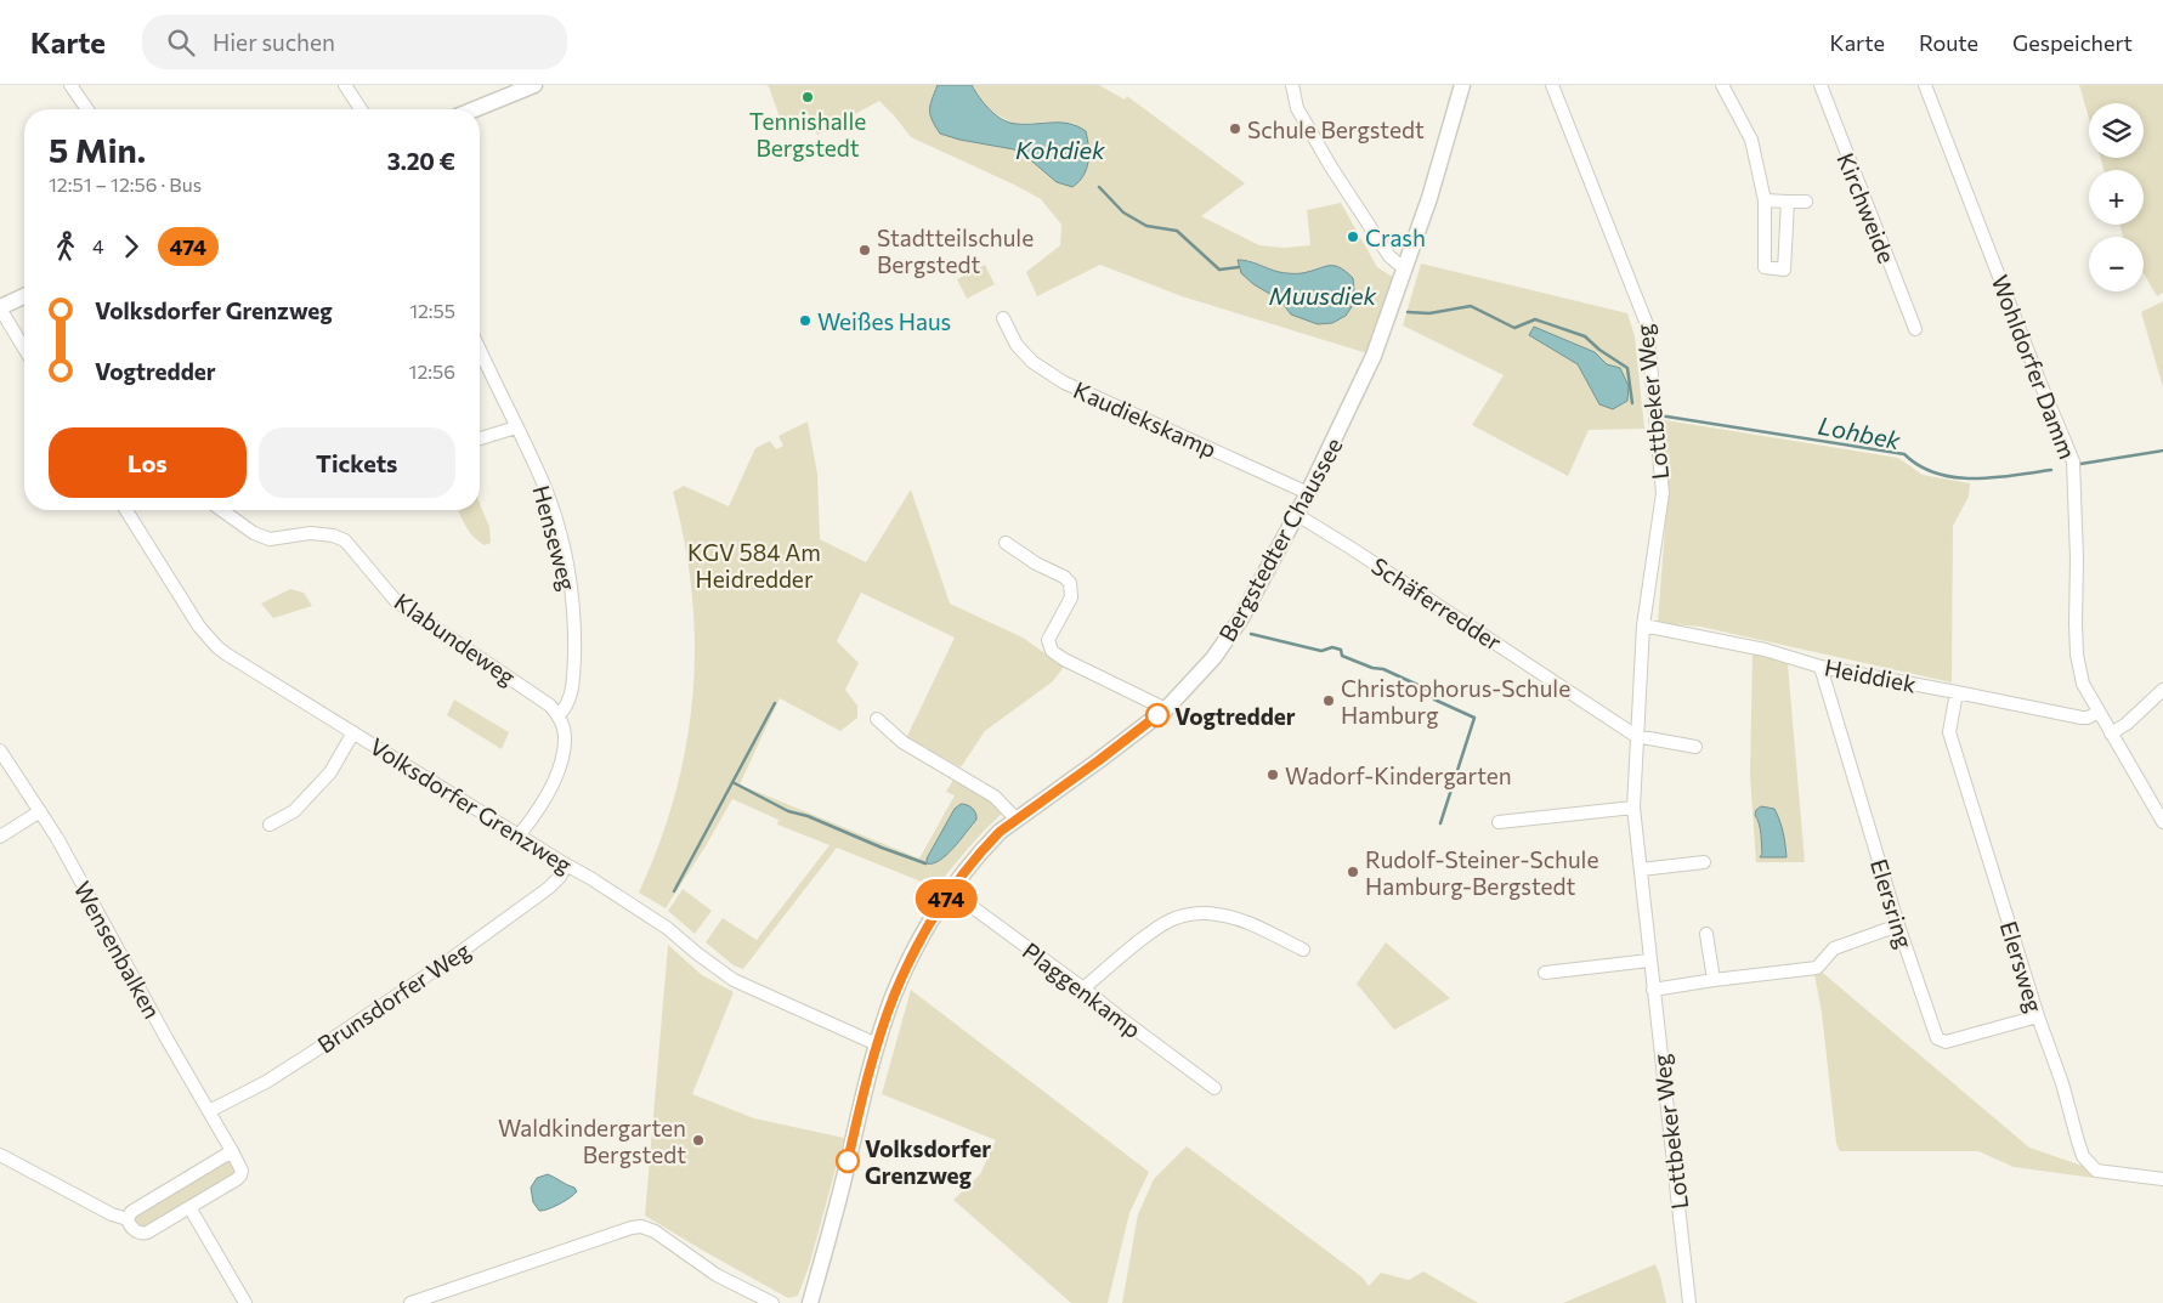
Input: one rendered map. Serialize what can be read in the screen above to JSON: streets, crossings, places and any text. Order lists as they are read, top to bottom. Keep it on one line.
{"streets":{"main road":["Bergstedter Chaussee"],"street":["Kirchweide","Wohldorfer Damm","Lottbeker Weg","Kaudiekskamp","Henseweg","Schäferredder","Klabundeweg","Heiddiek","Volksdorfer Grenzweg","Elersring","Wensenbalken","Elersweg","Plaggenkamp","Brunsdorfer Weg"]},"crossings":[["Wohldorfer Damm","Heiddiek"],["Lottbeker Weg","Schäferredder"],["Lottbeker Weg","Heiddiek"],["Kaudiekskamp","Bergstedter Chaussee"],["Henseweg","Klabundeweg"],["Bergstedter Chaussee","Schäferredder"],["Bergstedter Chaussee","Volksdorfer Grenzweg"],["Bergstedter Chaussee","Plaggenkamp"],["Heiddiek","Elersring"],["Heiddiek","Elersweg"],["Volksdorfer Grenzweg","Brunsdorfer Weg"],["Elersring","Elersweg"],["Wensenbalken","Brunsdorfer Weg"]],"water":["Kohdiek","Muusdiek","Lohbek"],"parks":["KGV 584 Am Heidredder"],"places":["Tennishalle Bergstedt","Schule Bergstedt","Crash","Stadtteilschule Bergstedt","Weißes Haus","Christophorus-Schule Hamburg","Vogtredder","Wadorf-Kindergarten","Rudolf-Steiner-Schule Hamburg-Bergstedt","Waldkindergarten Bergstedt","Volksdorfer Grenzweg"],"lines":["bus line 474"],"page":{"header":"Karte","search":"Hier suchen","nav":["Karte","Route","Gespeichert"],"on_map":"474","map_buttons":["+","−"],"heading":["5 Min.","12:51 – 12:56 · Bus","3.20 €"],"legs":["4","474"],"list":[{"name":"Volksdorfer Grenzweg","value":"12:55"},{"name":"Vogtredder","value":"12:56"}],"buttons":["Los","Tickets"]}}
